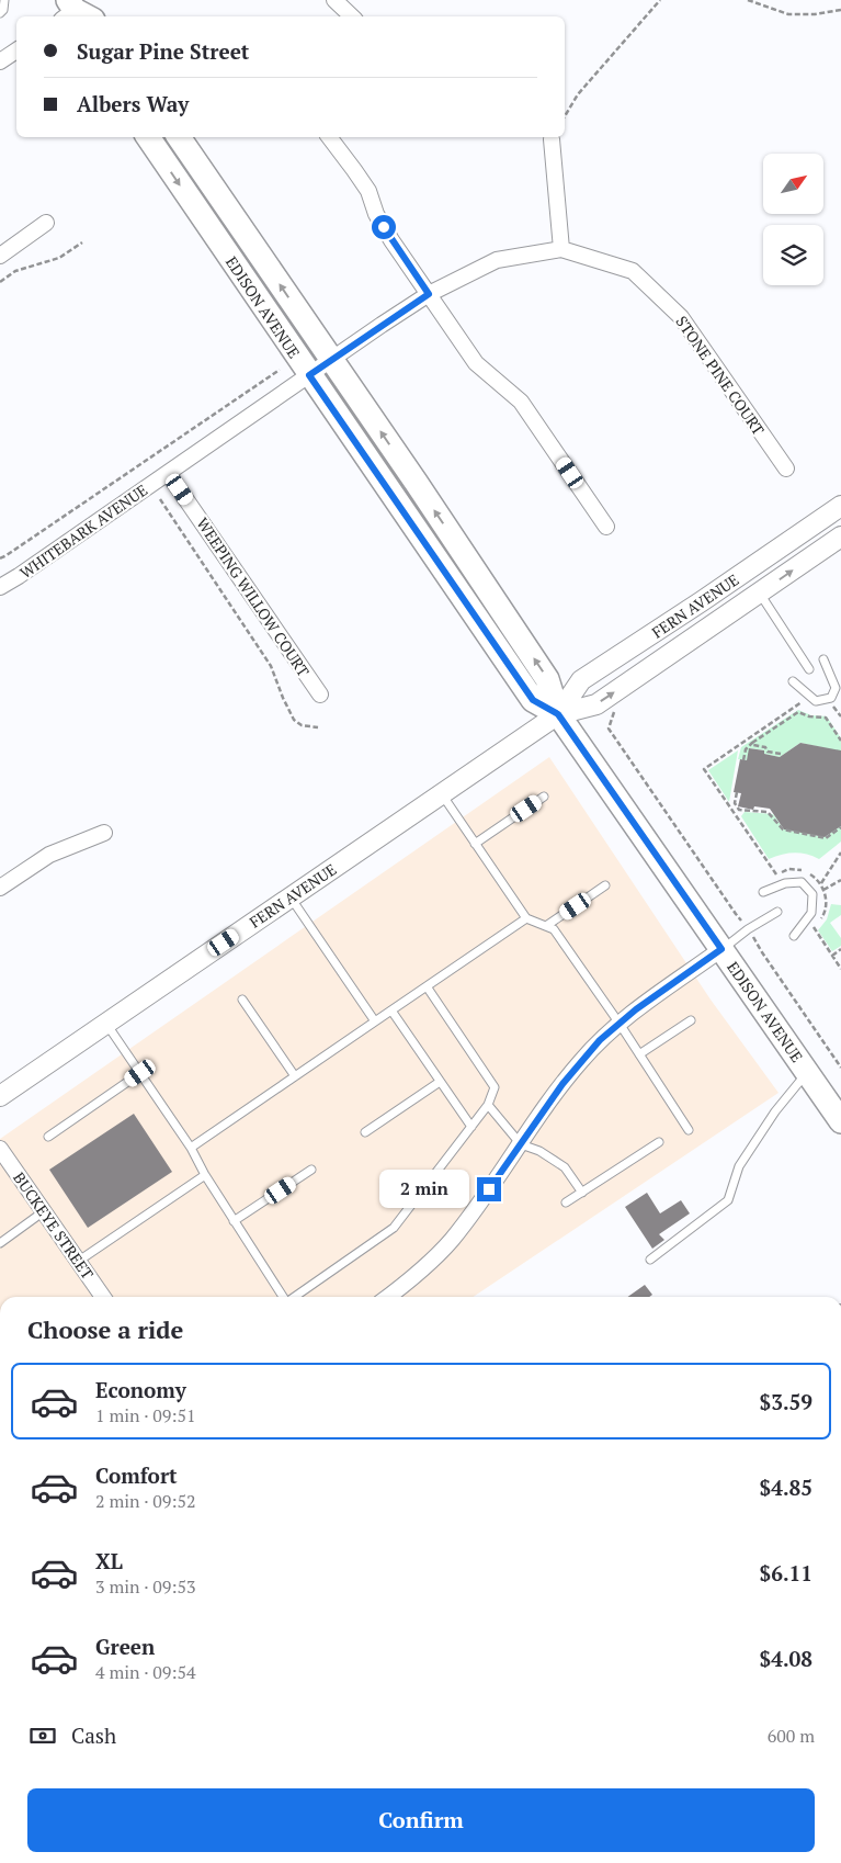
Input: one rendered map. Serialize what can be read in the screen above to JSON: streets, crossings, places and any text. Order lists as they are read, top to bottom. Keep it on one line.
{"streets":{"main road":["EDISON AVENUE"],"street":["STONE PINE COURT","WHITEBARK AVENUE","WEEPING WILLOW COURT","FERN AVENUE","BUCKEYE STREET"]},"crossings":[["EDISON AVENUE","WHITEBARK AVENUE"],["EDISON AVENUE","FERN AVENUE"],["STONE PINE COURT","WHITEBARK AVENUE"],["WHITEBARK AVENUE","WEEPING WILLOW COURT"]],"north":"top right","page":{"banner":["Sugar Pine Street","Albers Way"],"bubble":"2 min","heading":"Choose a ride","list":[{"name":"Economy","note":"1 min · 09:51","value":"$3.59"},{"name":"Comfort","note":"2 min · 09:52","value":"$4.85"},{"name":"XL","note":"3 min · 09:53","value":"$6.11"},{"name":"Green","note":"4 min · 09:54","value":"$4.08"}],"pay":["Cash","600 m"],"buttons":"Confirm"}}
